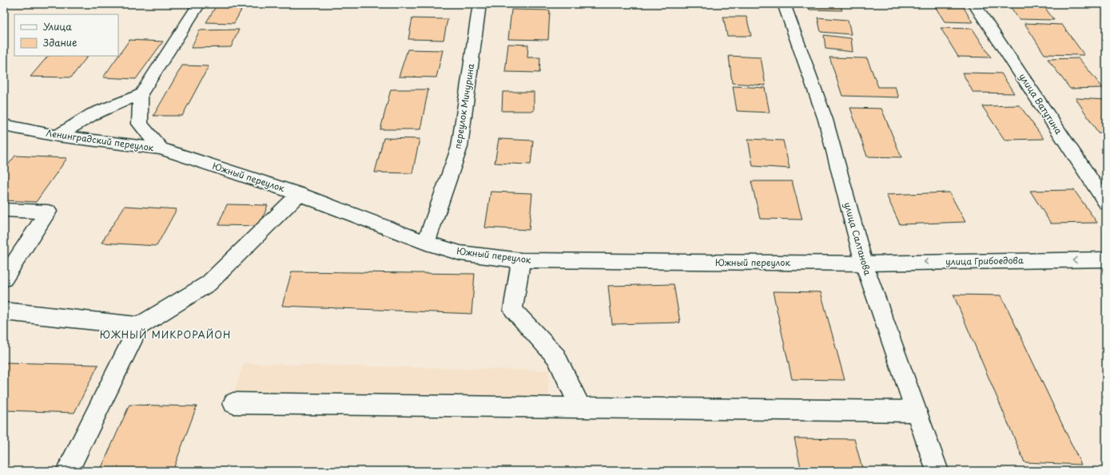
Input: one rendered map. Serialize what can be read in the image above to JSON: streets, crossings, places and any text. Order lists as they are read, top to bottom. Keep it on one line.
{"streets":{"street":["улица Ватутина","переулок Мичурина","Ленинградский переулок","Южный переулок","улица Салтанова","улица Грибоедова"]},"crossings":[["переулок Мичурина","Южный переулок"],["Ленинградский переулок","Южный переулок"],["Южный переулок","улица Салтанова"],["Южный переулок","улица Грибоедова"],["улица Салтанова","улица Грибоедова"]],"one_way":["улица Грибоедова"],"districts":["ЮЖНЫЙ МИКРОРАЙОН"],"legend":["Улица","Здание"]}
